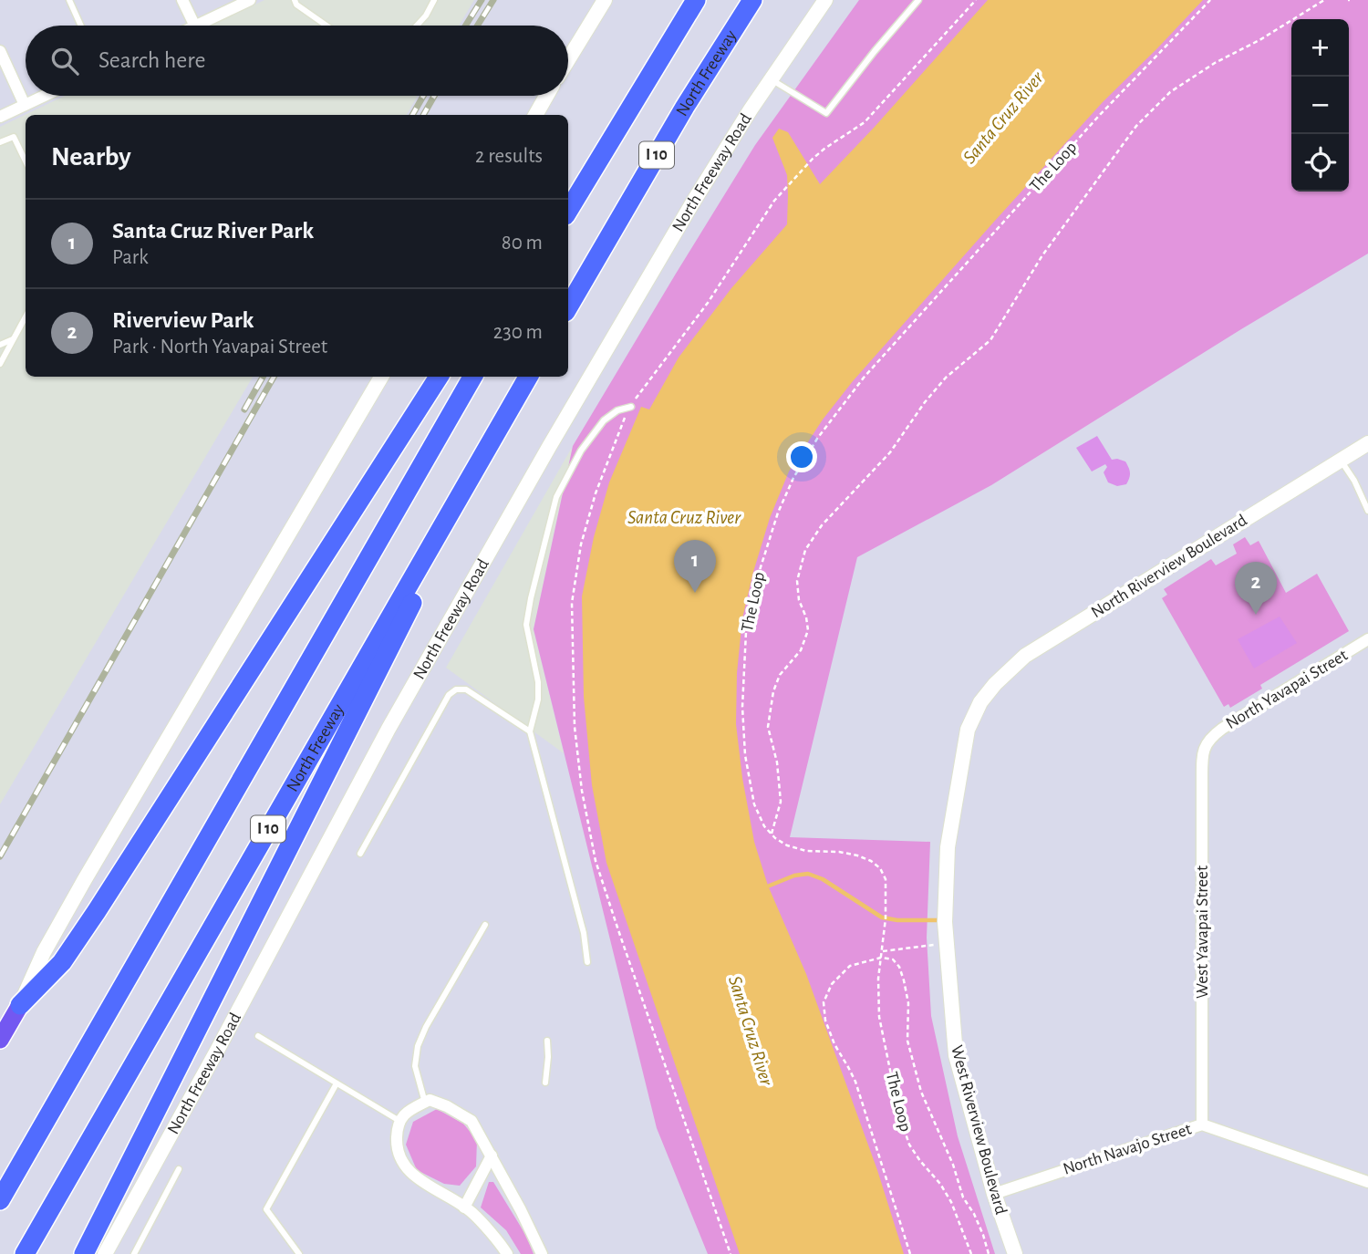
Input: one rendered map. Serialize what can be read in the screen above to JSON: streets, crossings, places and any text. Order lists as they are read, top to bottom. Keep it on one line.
{"streets":{"highway":["North Freeway","I 10"],"main road":["North Freeway Road","North Riverview Boulevard","West Riverview Boulevard"],"street":["North Yavapai Street","West Yavapai Street","North Navajo Street"],"path":["The Loop"]},"crossings":[["North Riverview Boulevard","West Riverview Boulevard"],["North Yavapai Street","West Yavapai Street"],["West Yavapai Street","North Navajo Street"],["West Riverview Boulevard","North Navajo Street"]],"water":["Santa Cruz River"],"page":{"map_buttons":["+","−"],"search":"Search here","heading":["Nearby","2 results"],"list":[{"mark":"1","name":"Santa Cruz River Park","note":"Park","value":"80 m"},{"mark":"2","name":"Riverview Park","note":"Park · North Yavapai Street","value":"230 m"}],"pins":["1","2"]}}
